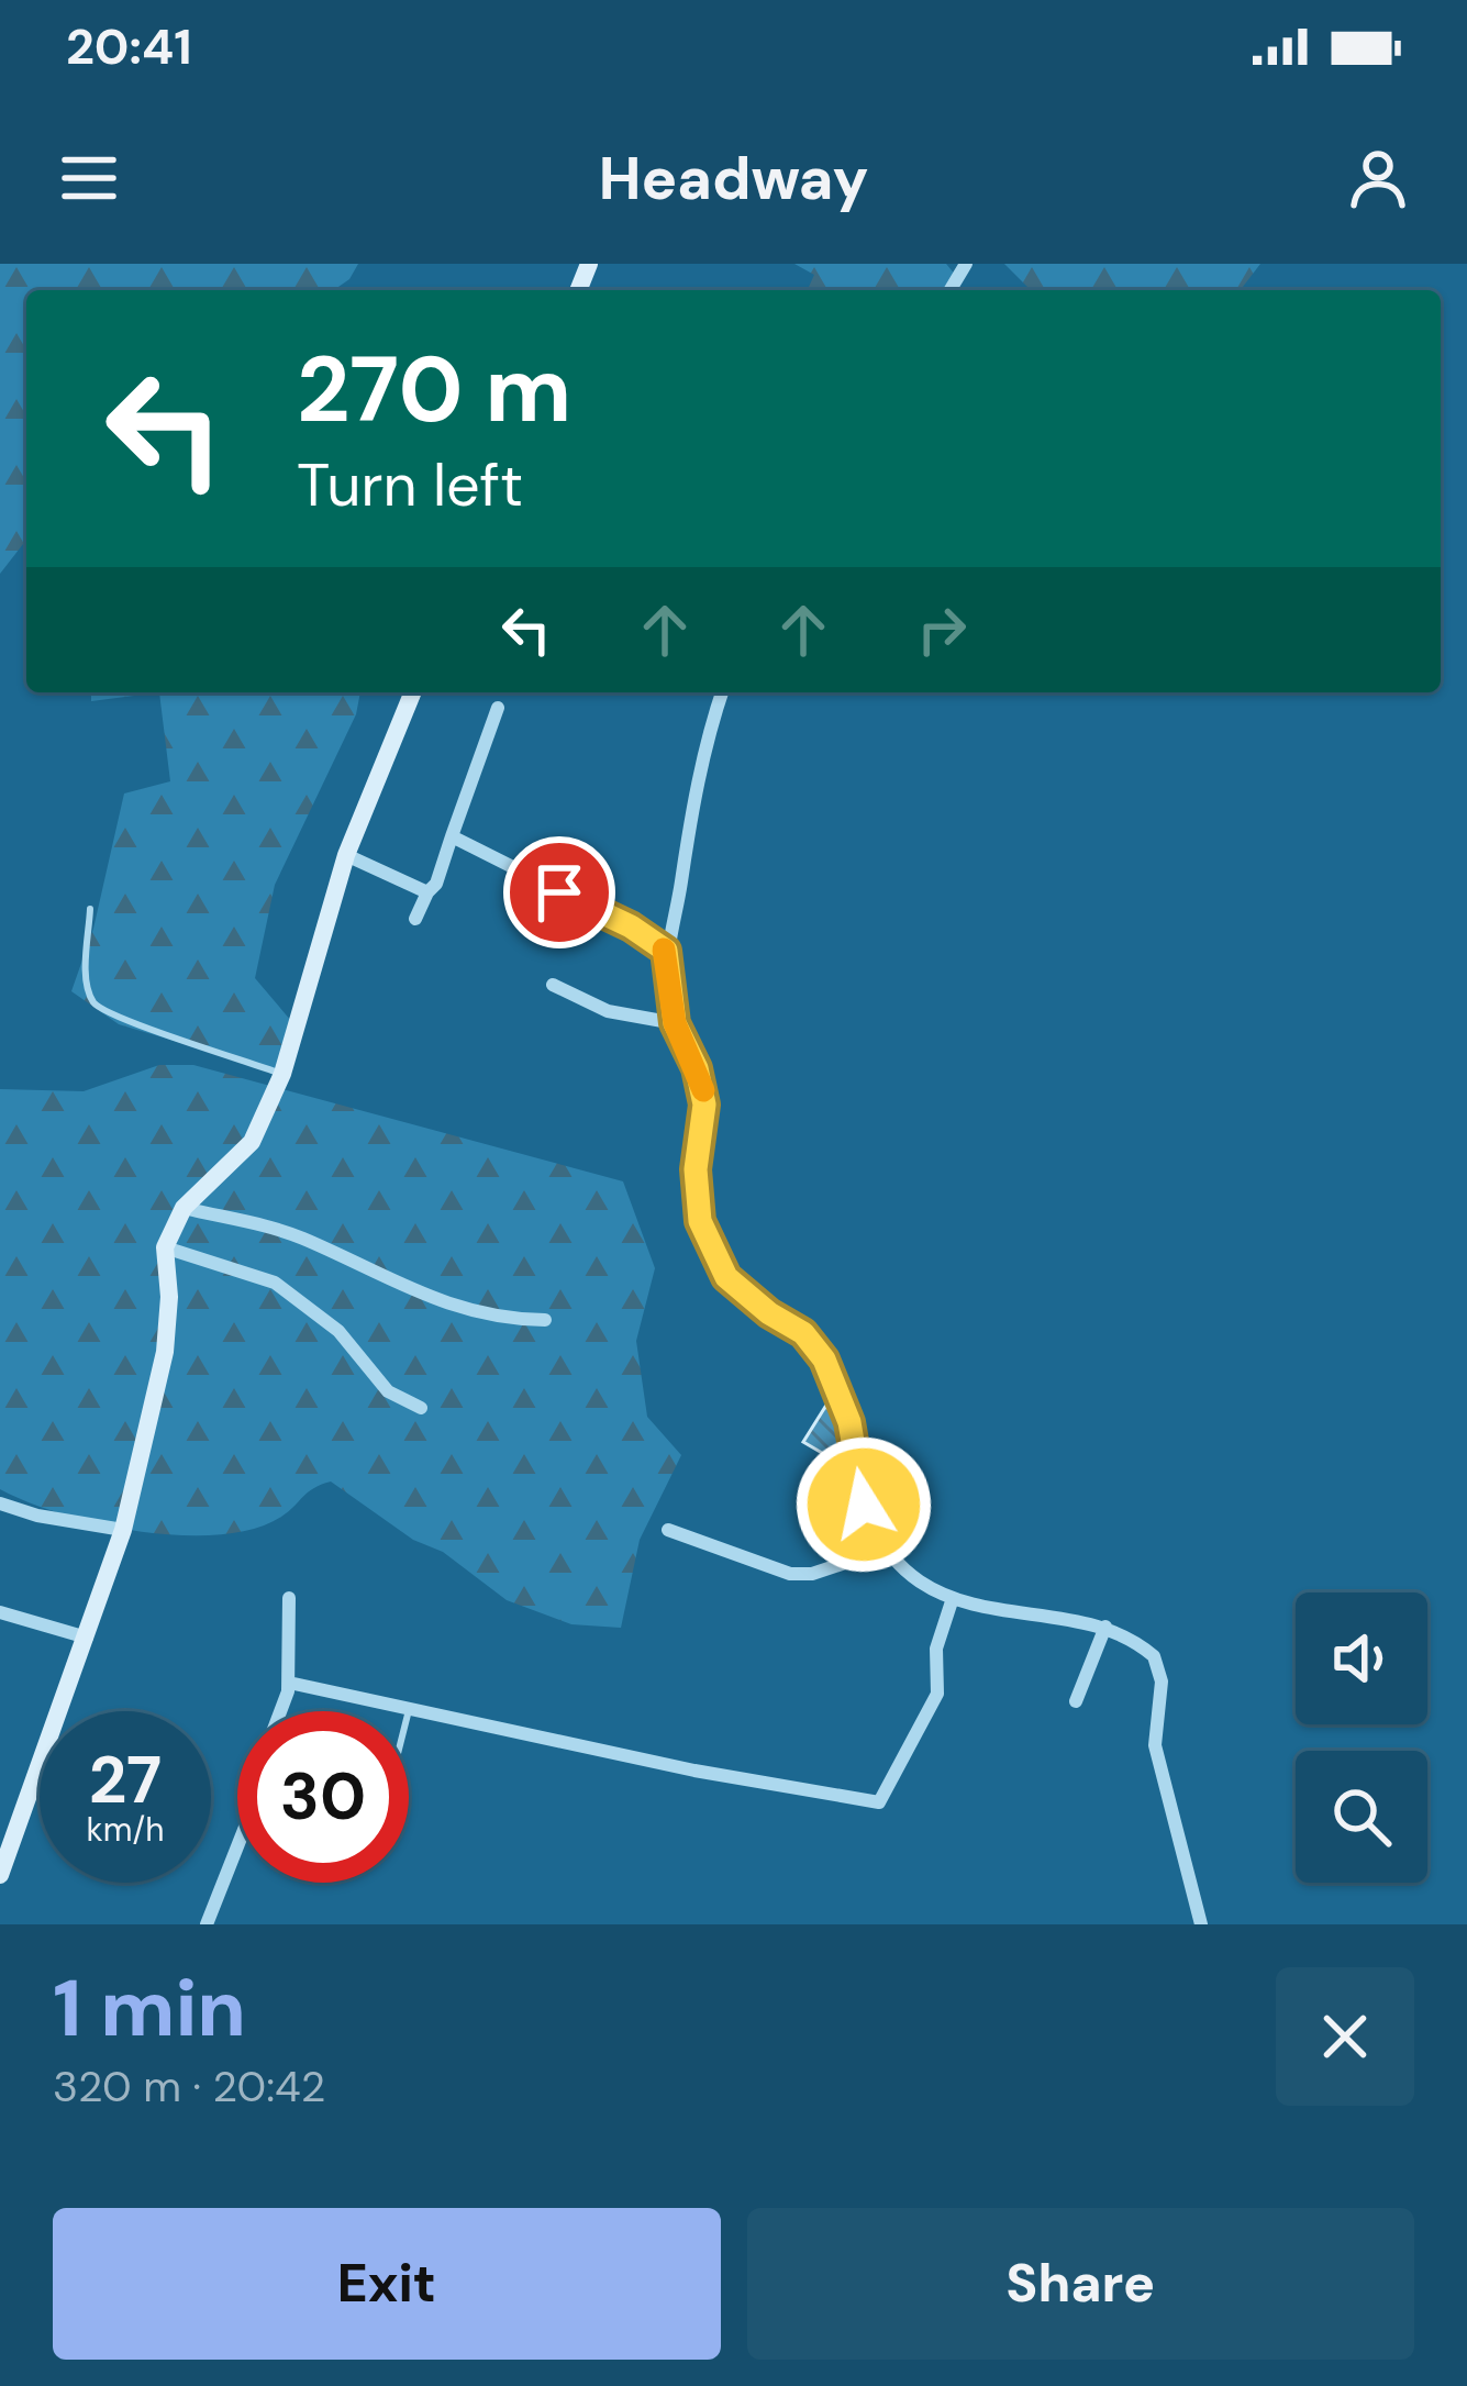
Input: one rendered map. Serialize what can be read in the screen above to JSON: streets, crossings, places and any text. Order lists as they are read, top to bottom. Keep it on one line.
{"page":{"status":"20:41","header":"Headway","turn":["270 m","Turn left"],"speed":"27 km/h","limit":"30","heading":["1 min","320 m · 20:42"],"buttons":["Exit","Share"]}}
